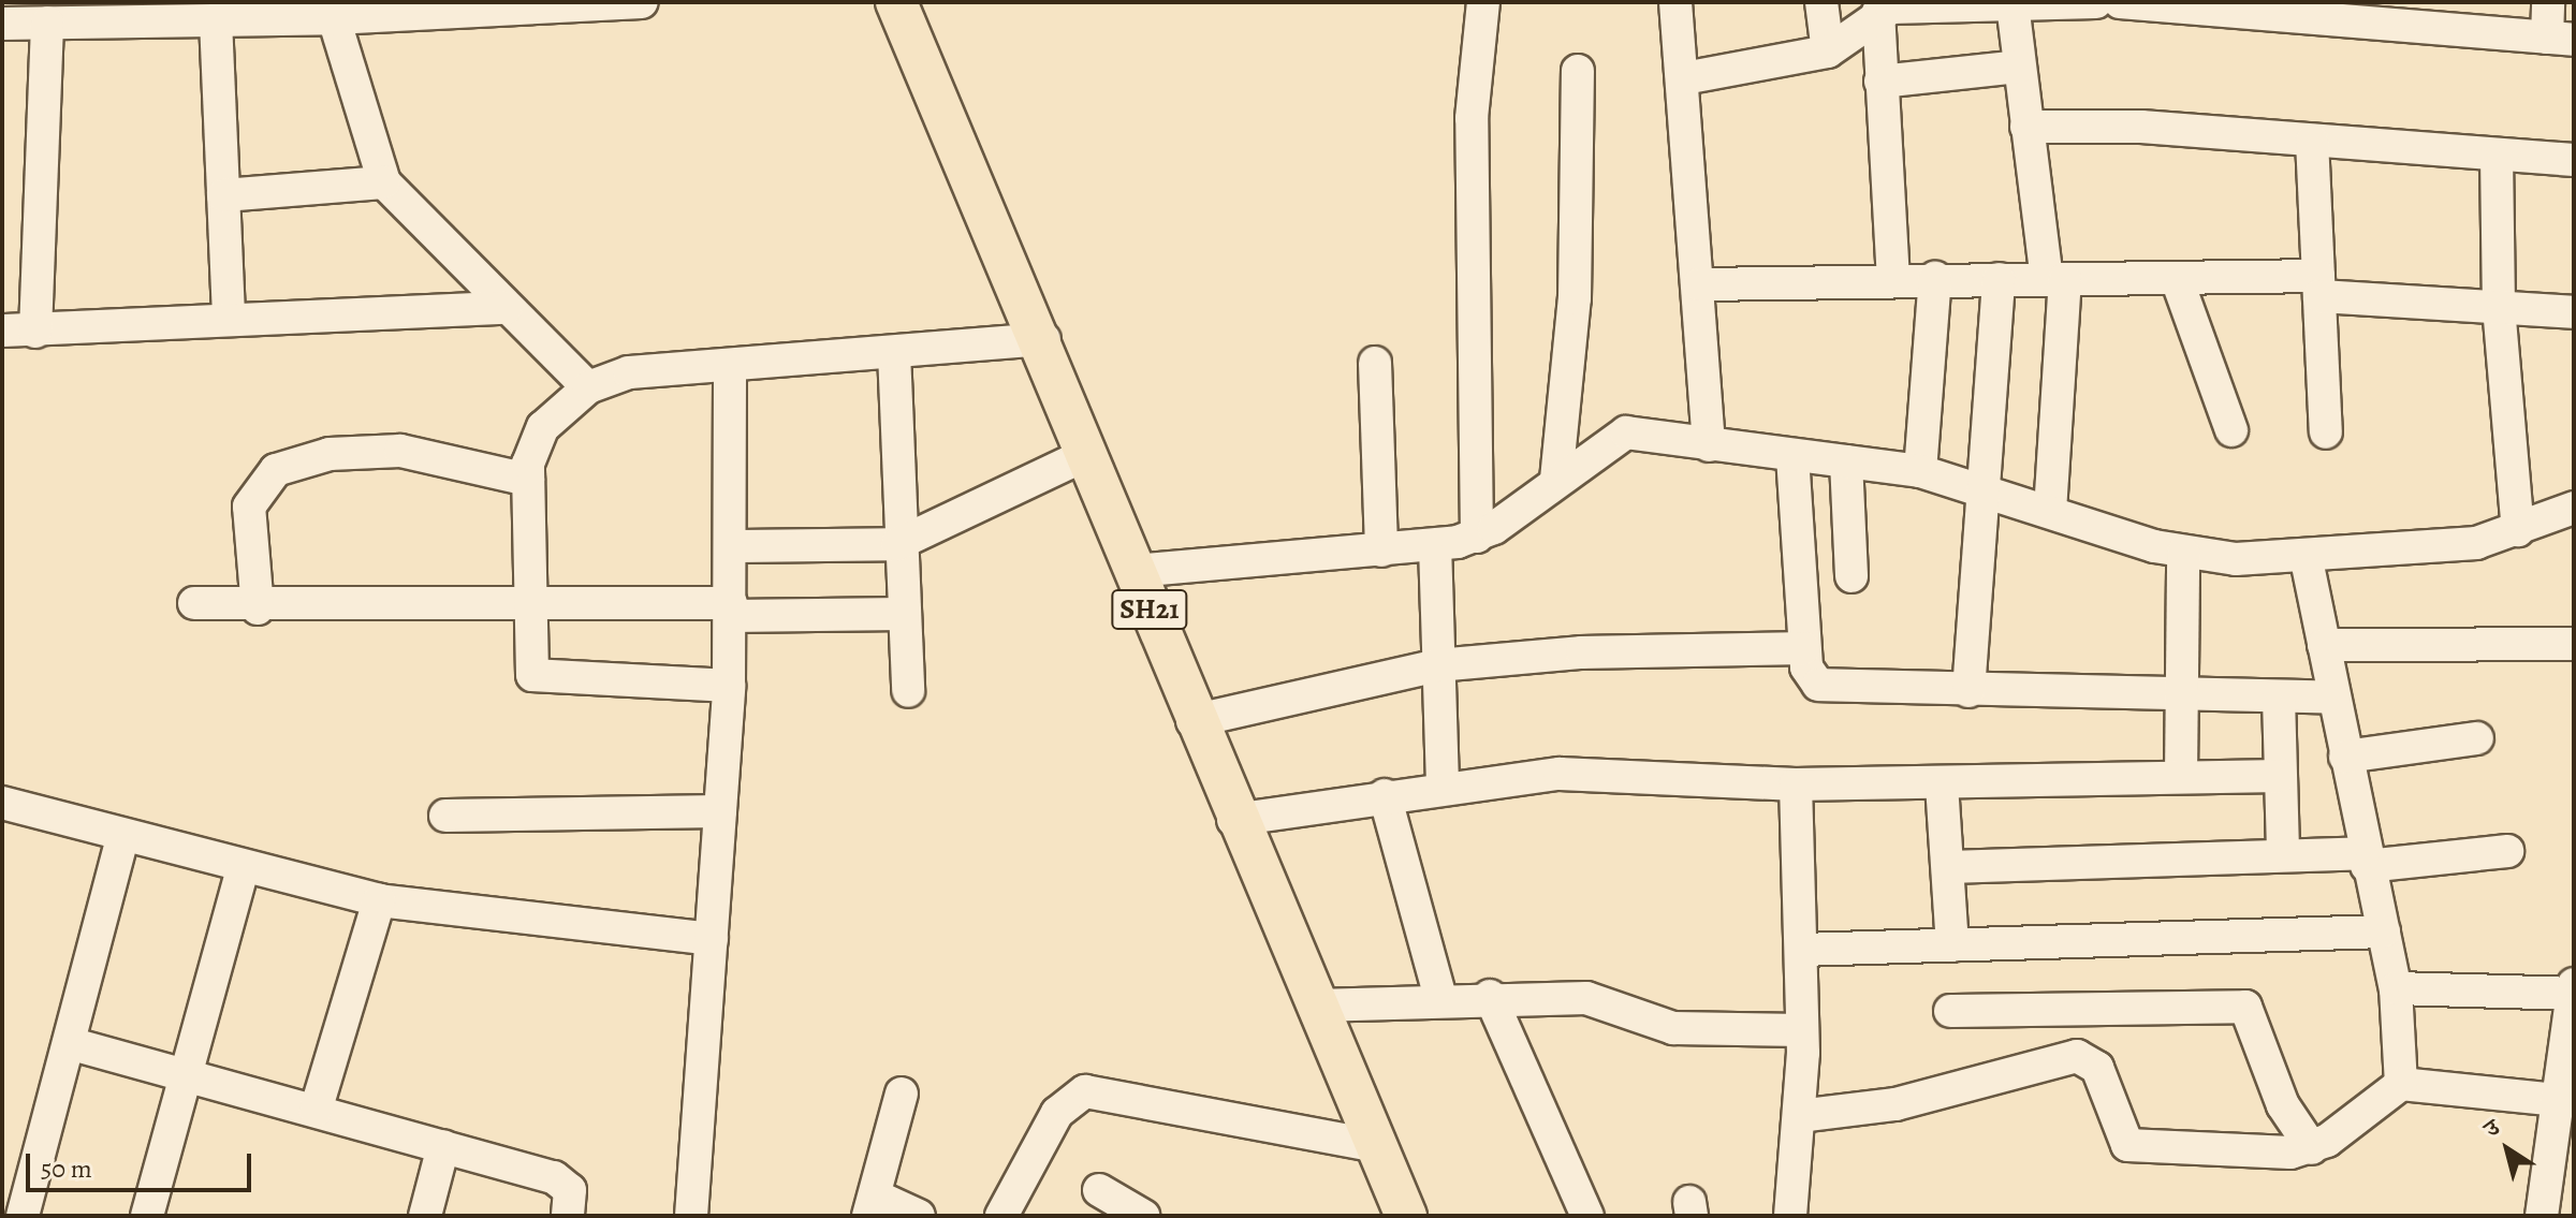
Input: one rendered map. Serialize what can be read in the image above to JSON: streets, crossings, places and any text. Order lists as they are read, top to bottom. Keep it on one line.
{"streets":{"main road":["SH21"]},"scale_bar":"50 m","north":"top left"}
